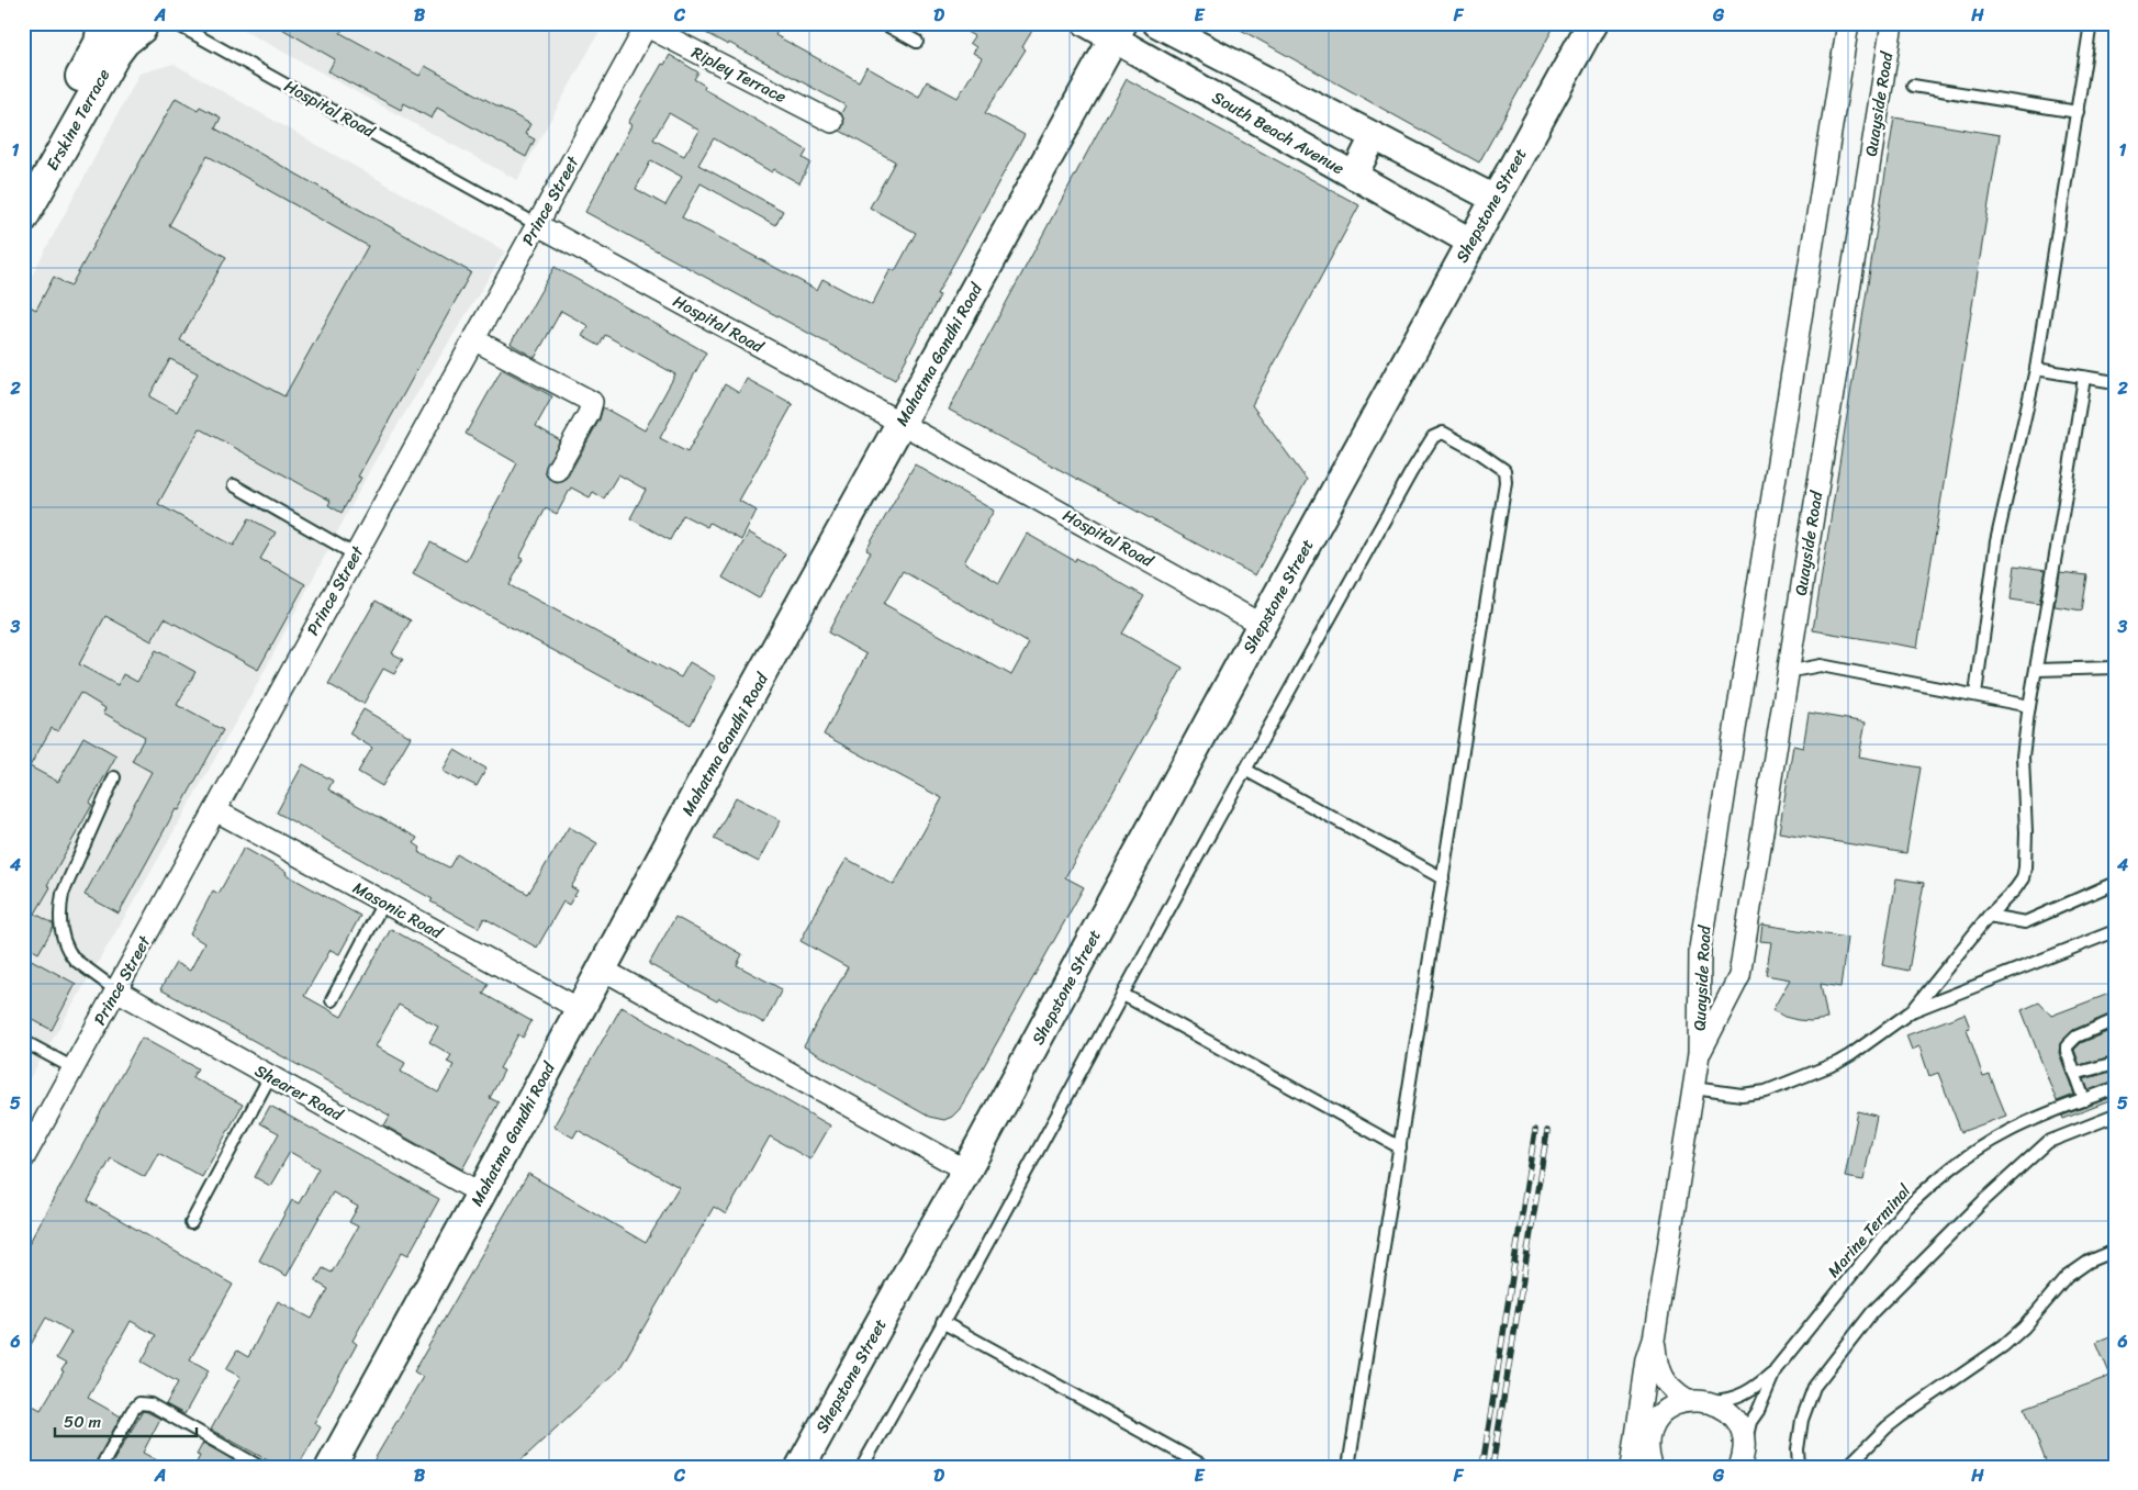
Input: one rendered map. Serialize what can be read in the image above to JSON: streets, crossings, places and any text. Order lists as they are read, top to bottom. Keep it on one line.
{"streets":{"main road":["Erskine Terrace","Shepstone Street","Mahatma Gandhi Road"],"street":["Ripley Terrace","Quayside Road","Hospital Road","South Beach Avenue","Prince Street","Masonic Road","Shearer Road"],"lane":["Marine Terminal"]},"crossings":[["Ripley Terrace","Prince Street"],["Hospital Road","Prince Street"],["Hospital Road","Shepstone Street"],["Hospital Road","Mahatma Gandhi Road"],["South Beach Avenue","Shepstone Street"],["South Beach Avenue","Mahatma Gandhi Road"],["Prince Street","Masonic Road"],["Prince Street","Shearer Road"],["Mahatma Gandhi Road","Masonic Road"],["Mahatma Gandhi Road","Shearer Road"]],"scale_bar":"50 m","grid":{"columns":["A","B","C","D","E","F","G","H"],"rows":["1","2","3","4","5","6"]}}
